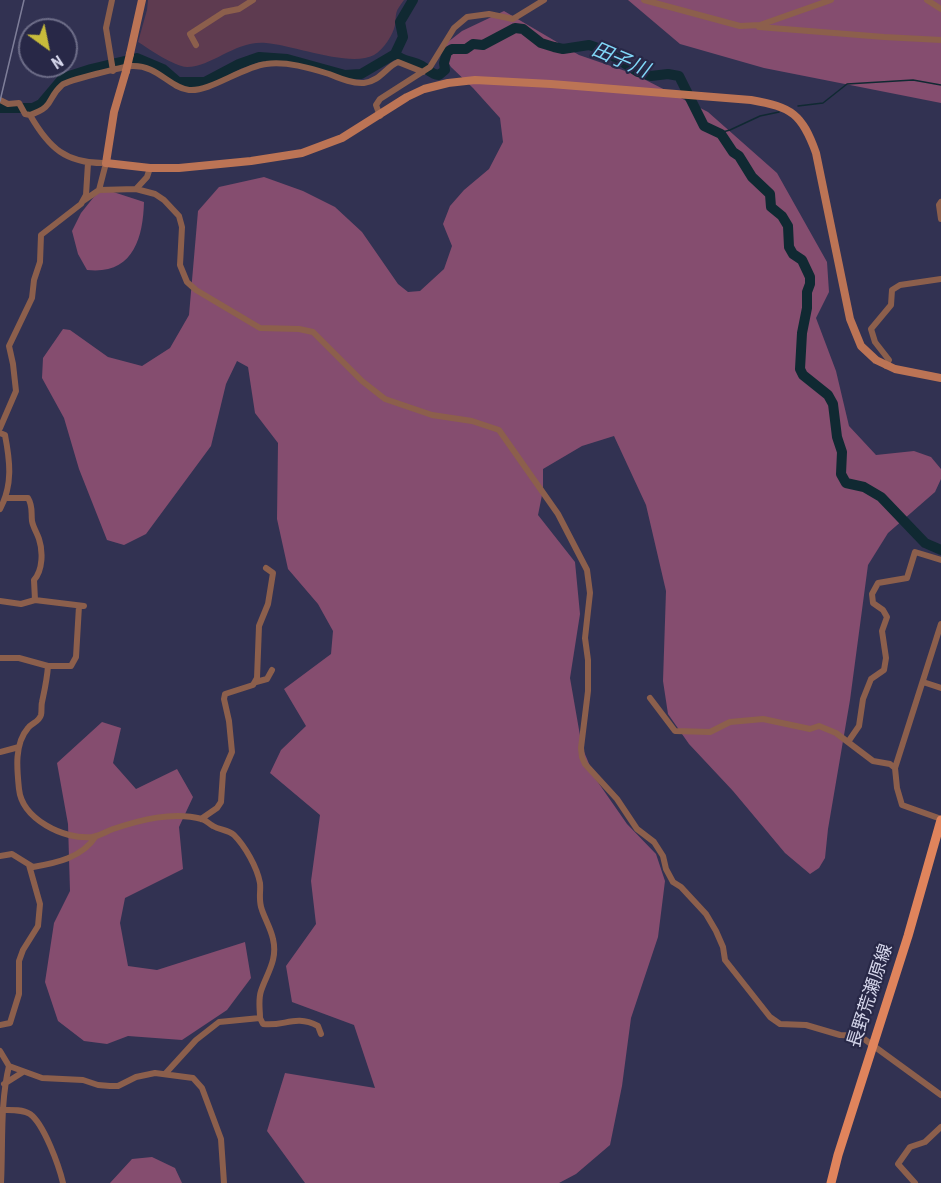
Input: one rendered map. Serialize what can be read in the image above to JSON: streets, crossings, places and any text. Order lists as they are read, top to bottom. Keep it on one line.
{"streets":{"main road":["長野荒瀬原線"]},"water":["田子川"],"north":"bottom right"}
